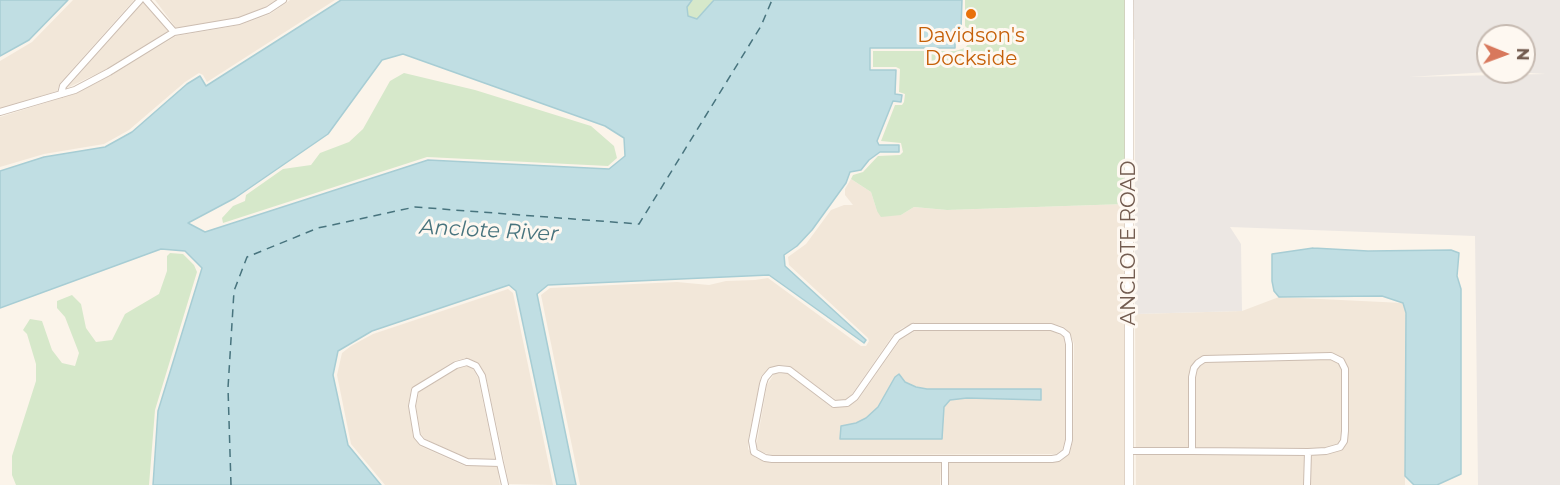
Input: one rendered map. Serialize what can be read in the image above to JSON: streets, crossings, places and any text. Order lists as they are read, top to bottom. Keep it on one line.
{"streets":{"street":["ANCLOTE ROAD"]},"water":["Anclote River"],"places":["Davidson's Dockside"],"north":"right"}
